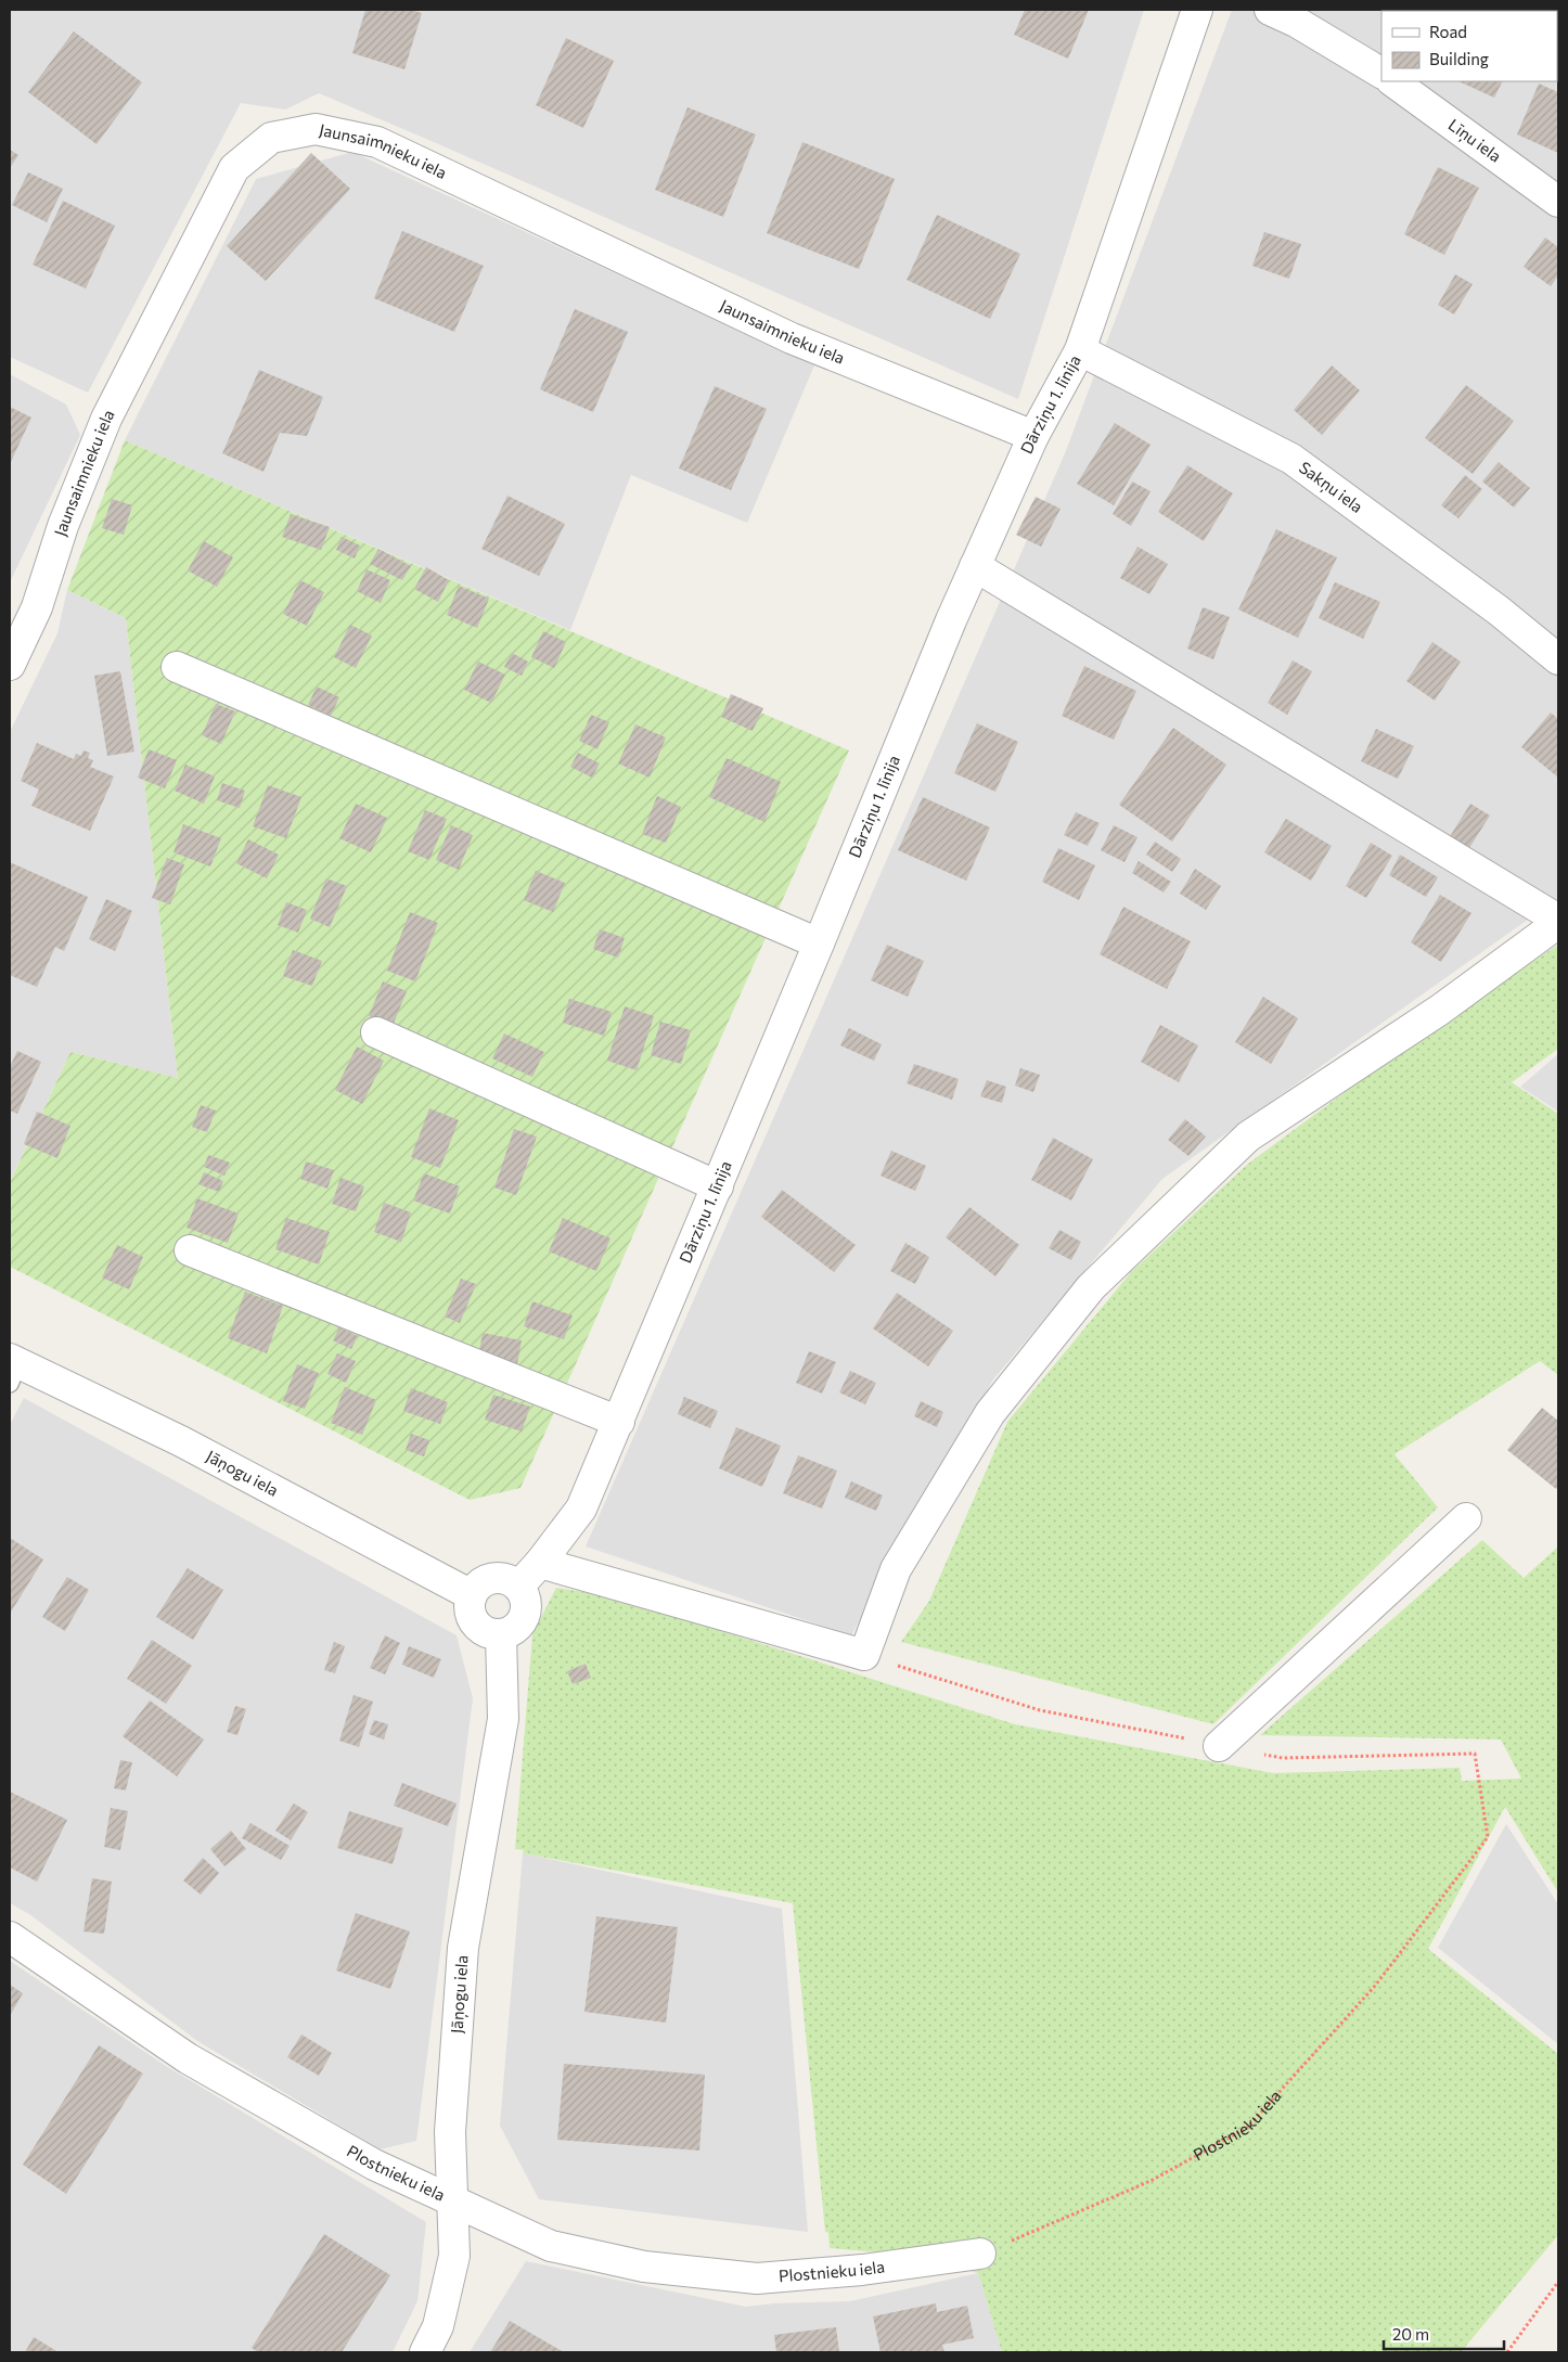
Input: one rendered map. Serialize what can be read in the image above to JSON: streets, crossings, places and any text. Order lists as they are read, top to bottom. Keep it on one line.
{"streets":{"street":["Līņu iela","Jaunsaimnieku iela","Dārziņu 1. līnija","Sakņu iela","Jāņogu iela","Plostnieku iela"]},"crossings":[["Jaunsaimnieku iela","Dārziņu 1. līnija"],["Dārziņu 1. līnija","Sakņu iela"],["Dārziņu 1. līnija","Jāņogu iela"],["Jāņogu iela","Plostnieku iela"]],"legend":["Road","Building"],"scale_bar":"20 m"}
